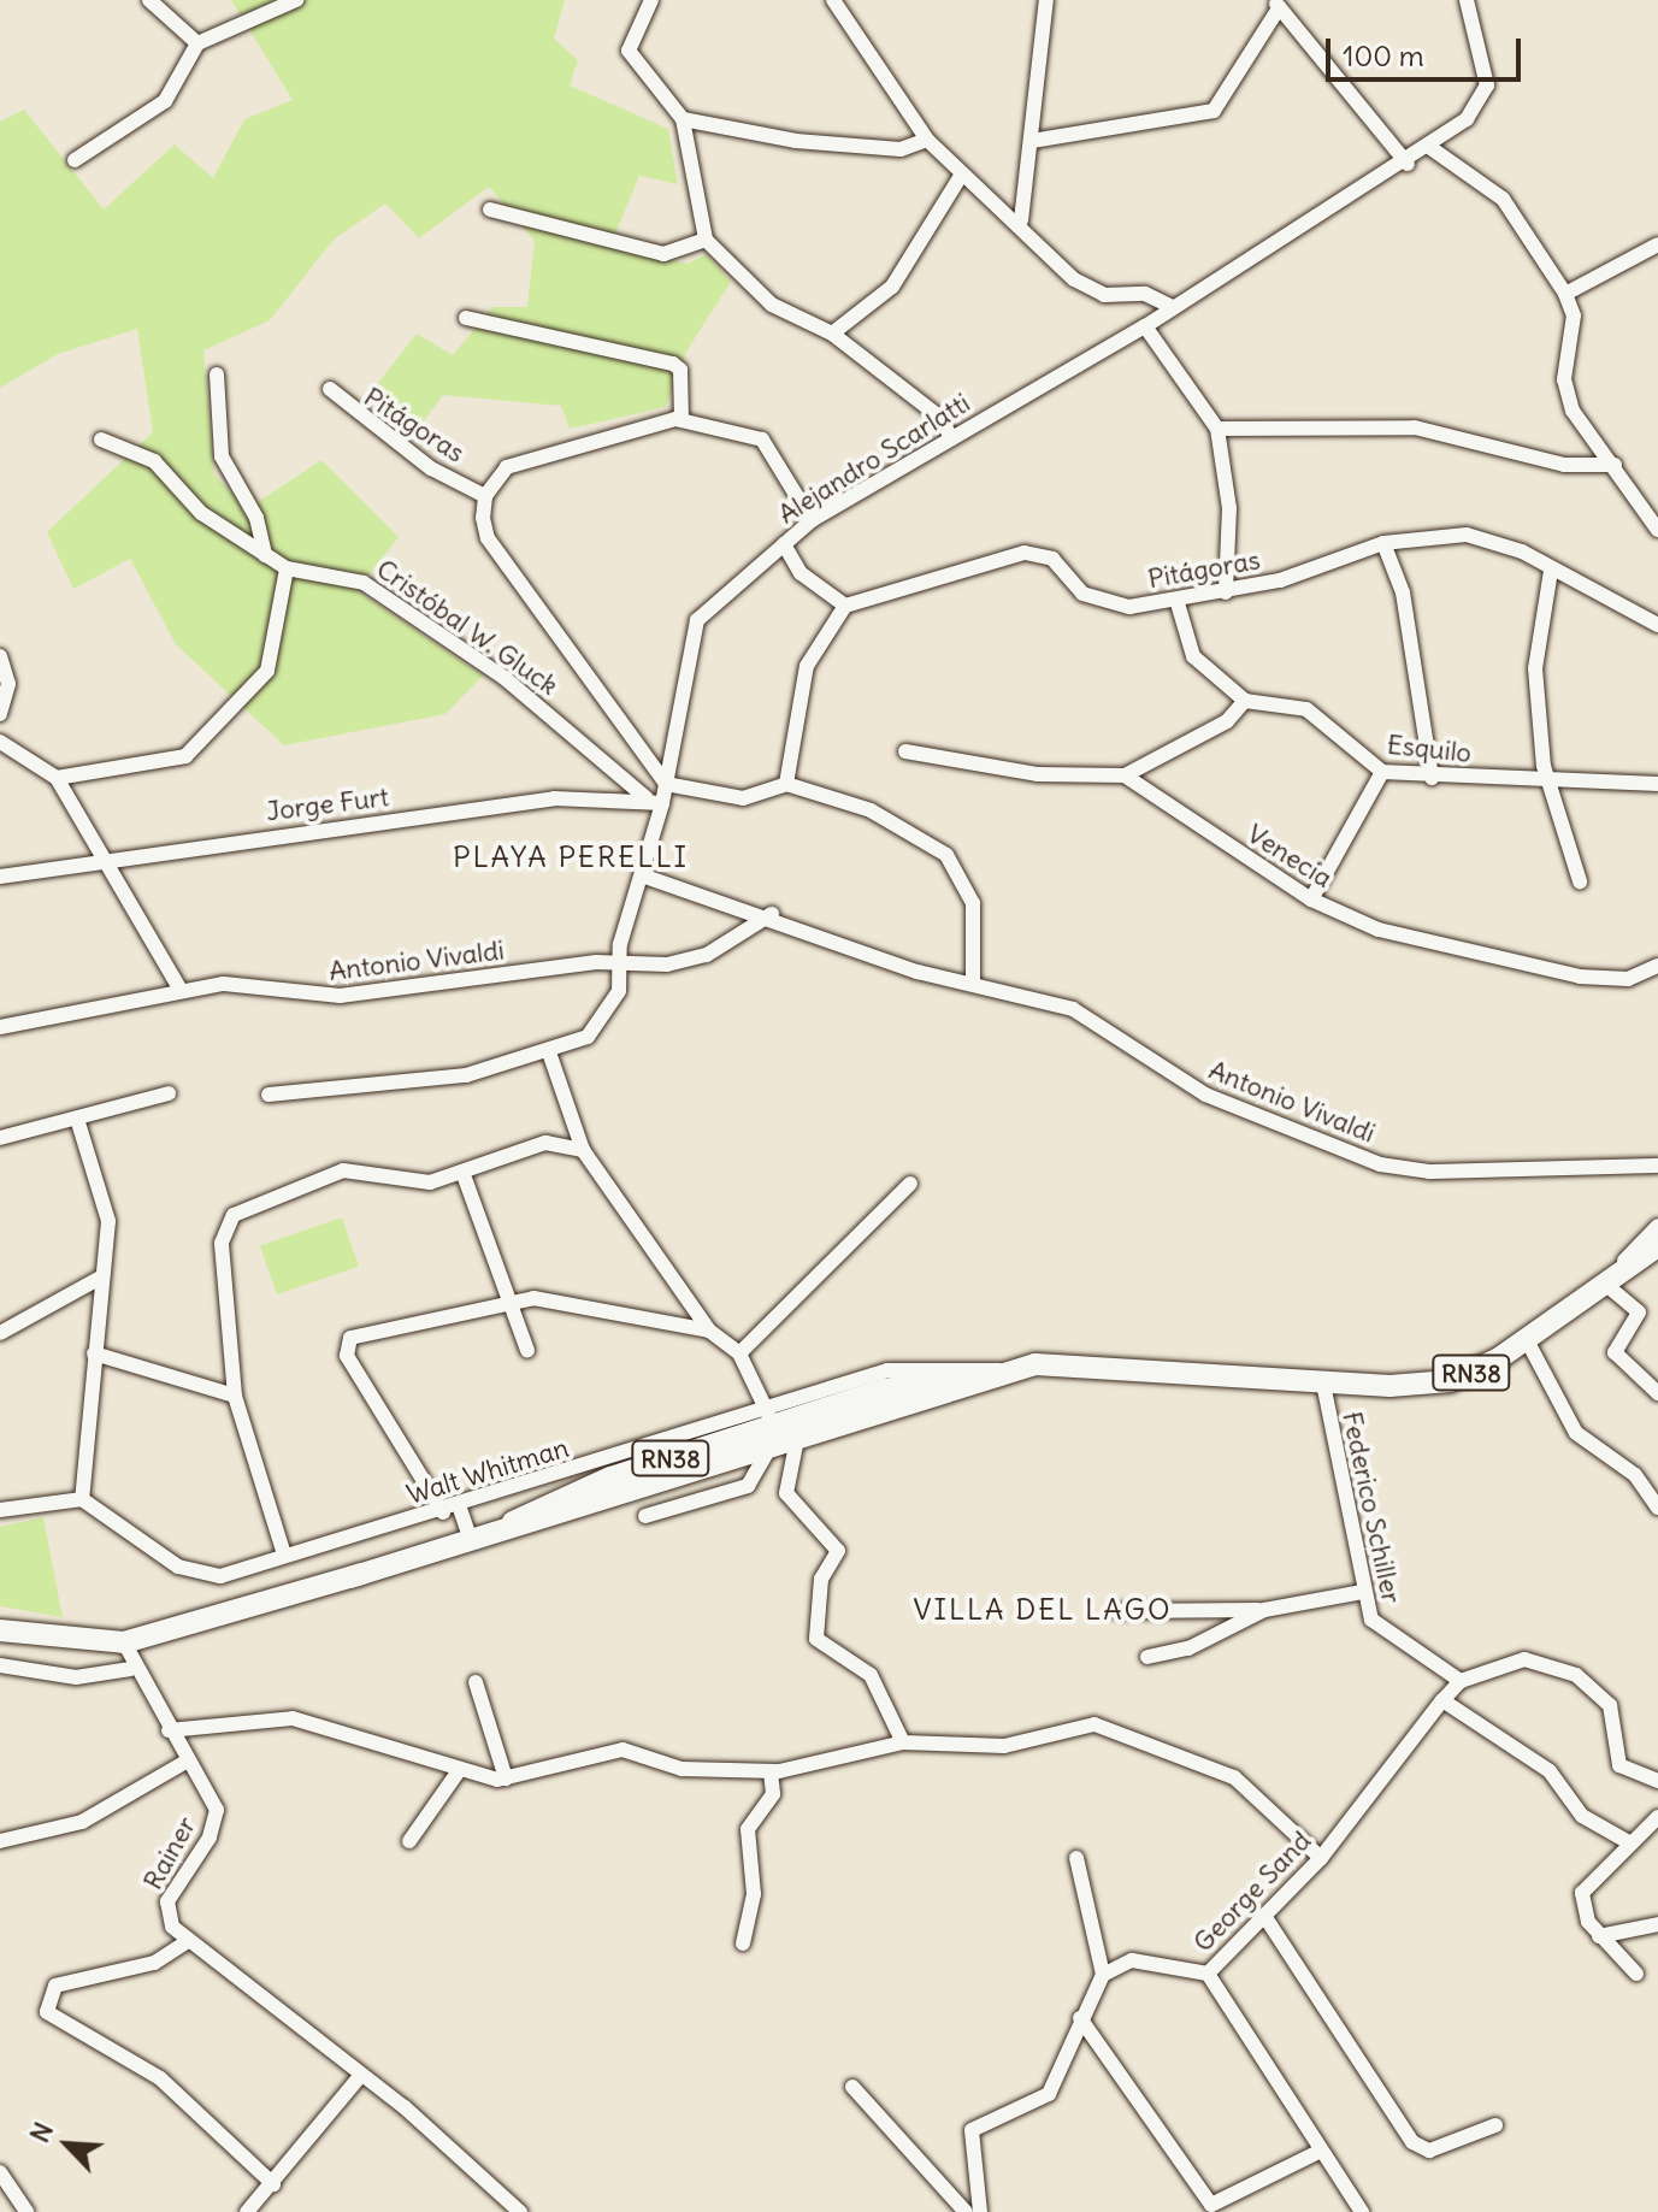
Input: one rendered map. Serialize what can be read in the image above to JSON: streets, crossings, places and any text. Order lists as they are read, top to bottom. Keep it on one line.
{"streets":{"main road":["RN38"],"street":["Pitágoras","Alejandro Scarlatti","Cristóbal W. Gluck","Esquilo","Jorge Furt","Venecia","Antonio Vivaldi","Walt Whitman","Federico Schiller","Rainer","George Sand"]},"crossings":[["Alejandro Scarlatti","Cristóbal W. Gluck"],["Alejandro Scarlatti","Jorge Furt"],["Alejandro Scarlatti","Antonio Vivaldi"],["Cristóbal W. Gluck","Jorge Furt"],["RN38","Walt Whitman"],["RN38","Federico Schiller"],["RN38","Rainer"]],"districts":["PLAYA PERELLI","VILLA DEL LAGO"],"scale_bar":"100 m","north":"top left"}
